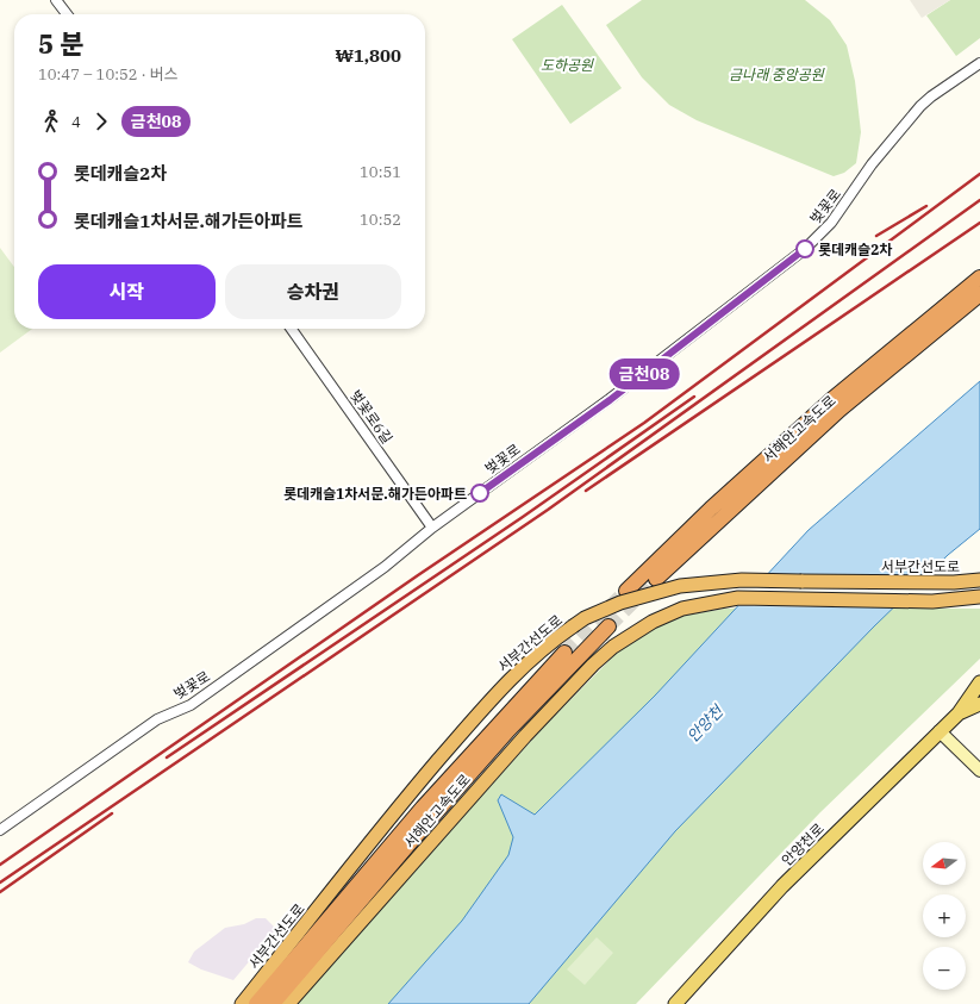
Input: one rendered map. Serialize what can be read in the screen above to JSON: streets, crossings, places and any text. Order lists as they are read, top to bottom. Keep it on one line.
{"streets":{"highway":["서해안고속도로","서부간선도로"],"main road":["안양천로"],"street":["벚꽃로","벚꽃로6길"]},"crossings":[["벚꽃로","벚꽃로6길"]],"water":["안양천"],"parks":["도하공원","금나래 중앙공원"],"places":["롯데캐슬2차","롯데캐슬1차서문.해가든아파트"],"lines":["bus line 금천08"],"north":"left","page":{"on_map":"금천08","heading":["5 분","10:47 – 10:52 · 버스","₩1,800"],"legs":["4","금천08"],"list":[{"name":"롯데캐슬2차","value":"10:51"},{"name":"롯데캐슬1차서문.해가든아파트","value":"10:52"}],"buttons":["시작","승차권"],"map_buttons":["+","−"]}}
